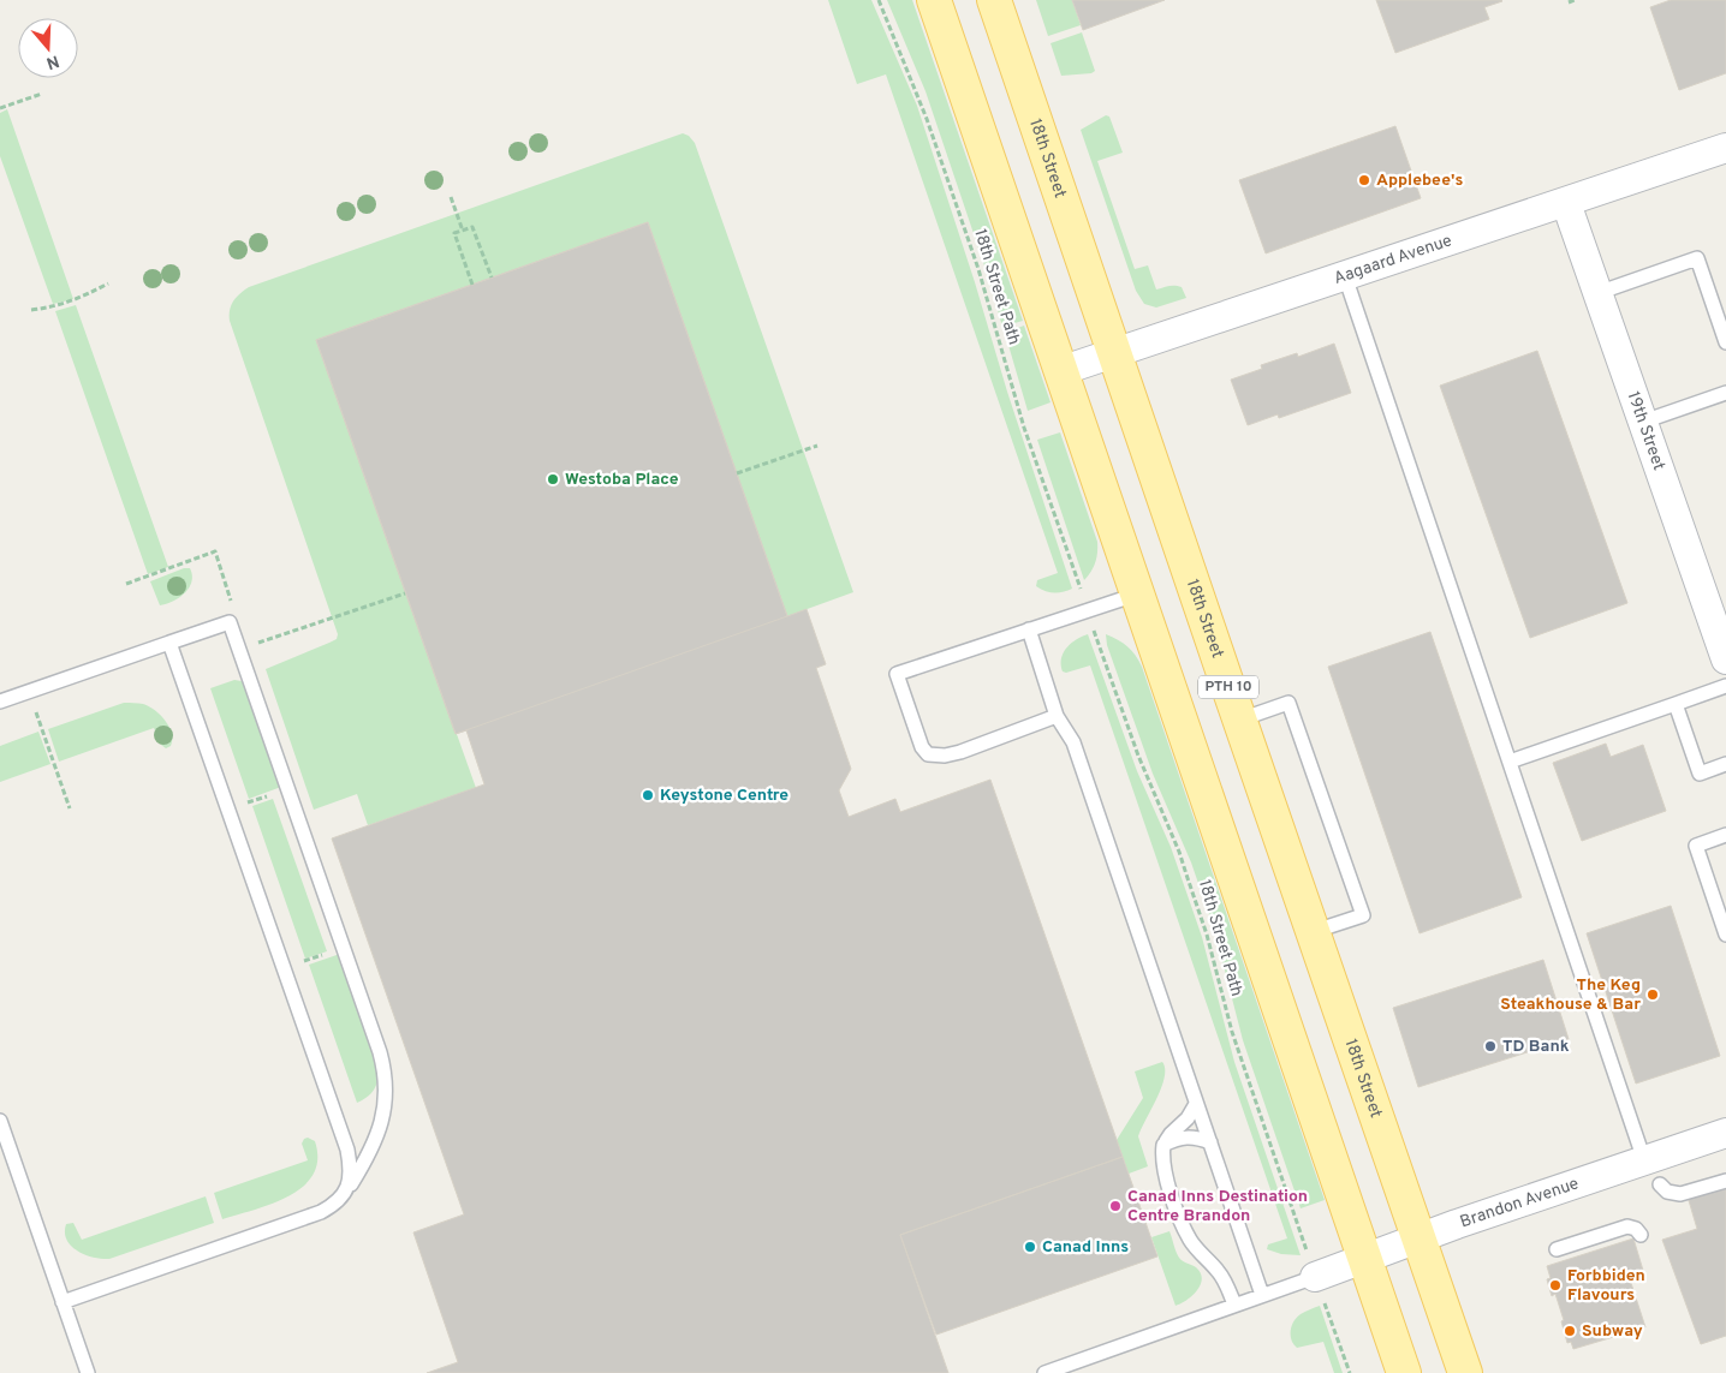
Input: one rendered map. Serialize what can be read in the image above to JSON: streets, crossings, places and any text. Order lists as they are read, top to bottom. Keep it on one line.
{"streets":{"main road":["18th Street","PTH 10"],"street":["Aagaard Avenue","19th Street","Brandon Avenue"],"path":["18th Street Path"]},"crossings":[["18th Street","Aagaard Avenue"],["18th Street","Brandon Avenue"],["Aagaard Avenue","19th Street"],["18th Street Path","Brandon Avenue"]],"places":["Applebee's","Westoba Place","Keystone Centre","The Keg Steakhouse & Bar","TD Bank","Canad Inns Destination Centre Brandon","Canad Inns","Forbbiden Flavours","Subway"],"north":"bottom"}
